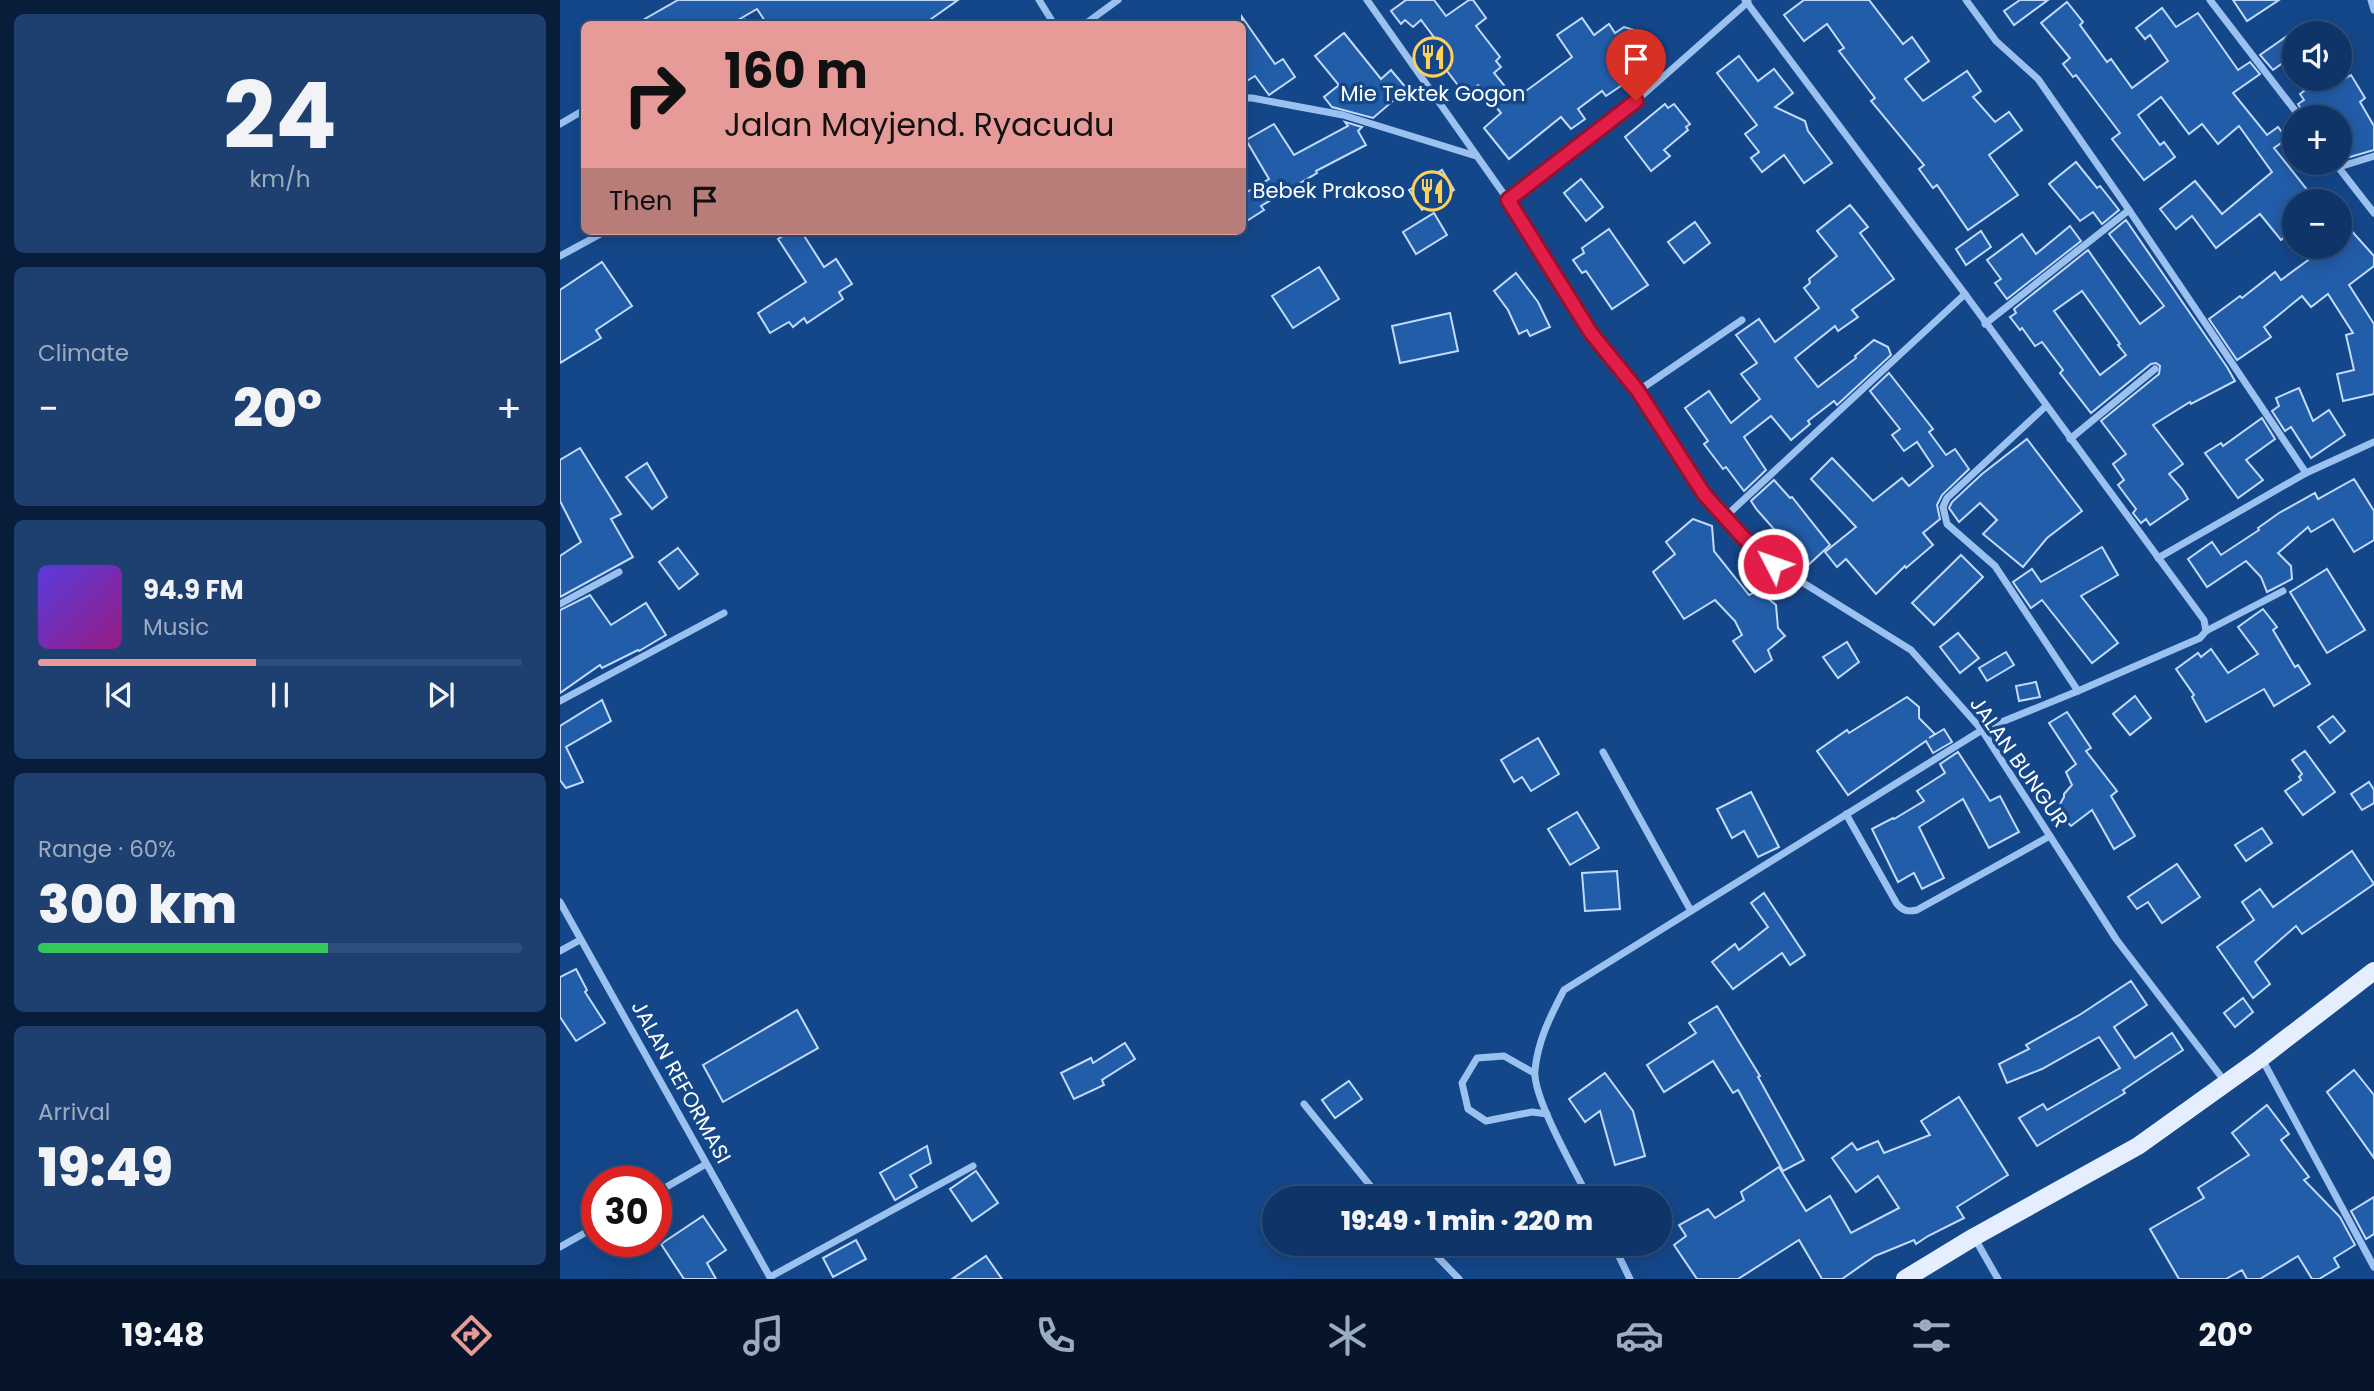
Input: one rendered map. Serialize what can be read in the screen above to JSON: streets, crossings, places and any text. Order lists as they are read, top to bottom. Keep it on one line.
{"streets":{"street":["JALAN BUNGUR","JALAN REFORMASI"]},"places":{"restaurant":["Mie Tektek Gogon","Bebek Prakoso"]},"page":{"tile":[["24","km/h"],"Climate",["Range · 60%","300 km"],["Arrival","19:49"]],"map_buttons":["+","−"],"turn":["160 m","Jalan Mayjend. Ryacudu"],"then":"Then","heat":["−","20°","+"],"song":["94.9 FM","Music"],"limit":"30","trip":"19:49 · 1 min · 220 m","tabs":["19:48","20°"]}}
